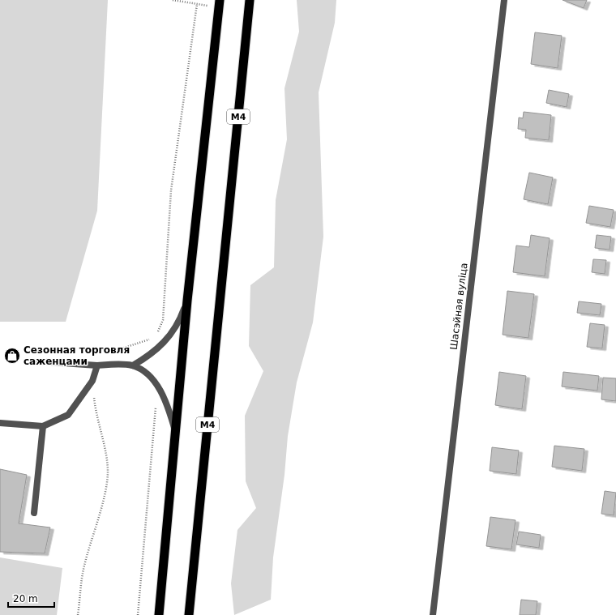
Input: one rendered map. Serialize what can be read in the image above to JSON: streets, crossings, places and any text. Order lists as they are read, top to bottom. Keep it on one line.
{"streets":{"highway":["М4"],"street":["Шасэйная вуліца"]},"places":{"shop":["Сезонная торговля саженцами"]},"scale_bar":"20 m"}
